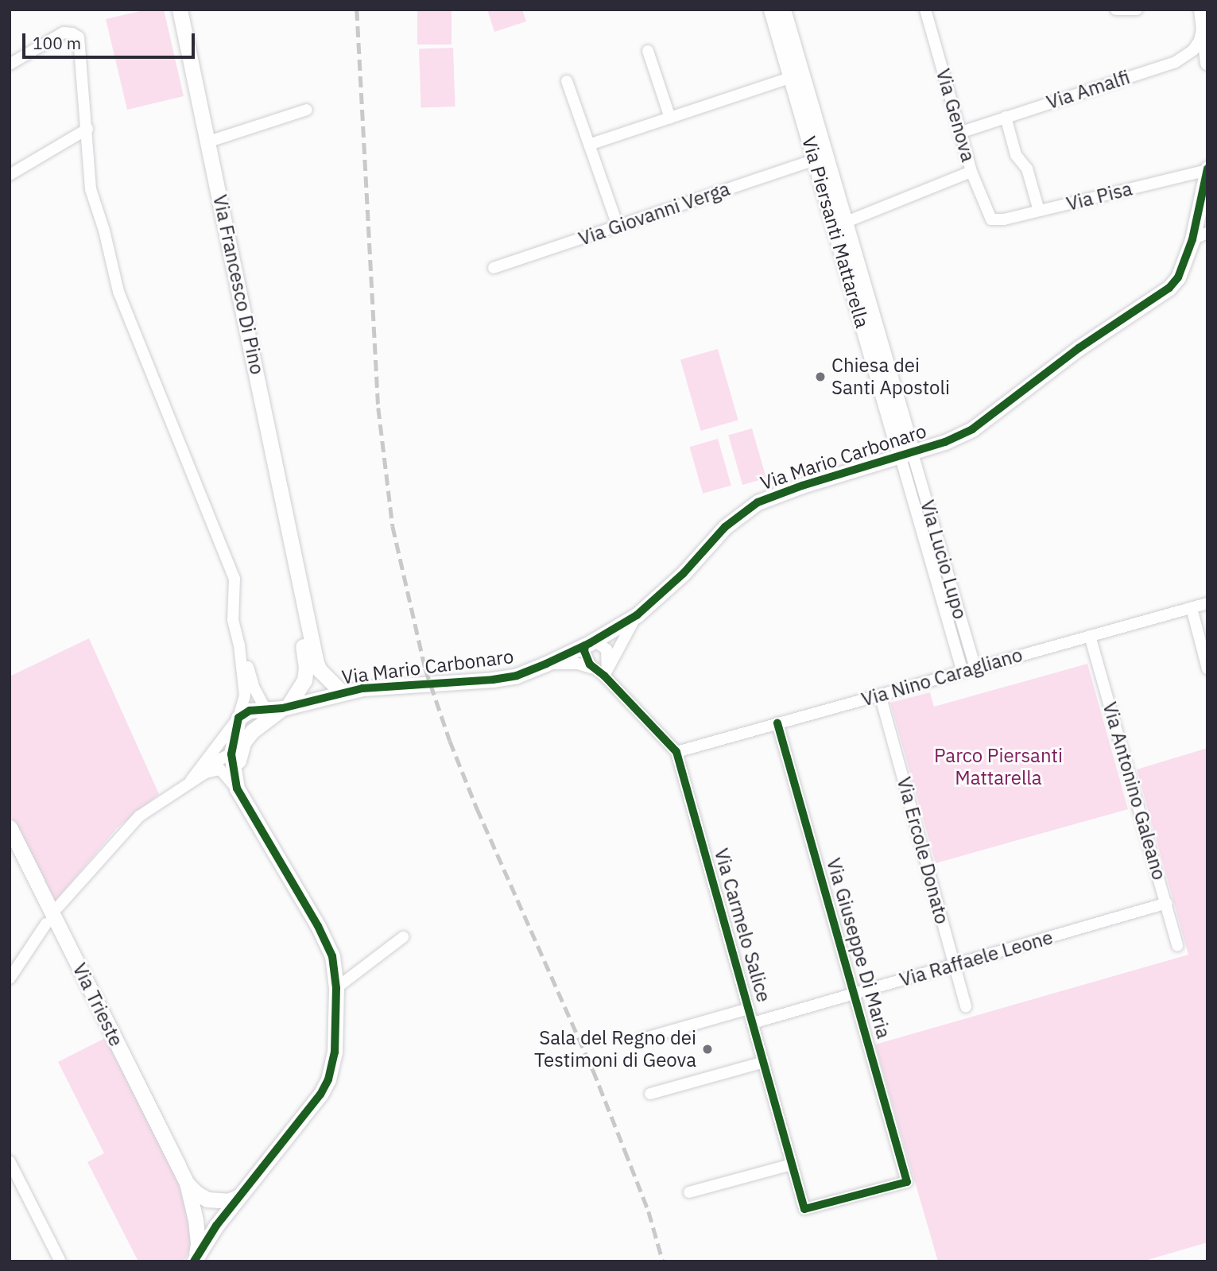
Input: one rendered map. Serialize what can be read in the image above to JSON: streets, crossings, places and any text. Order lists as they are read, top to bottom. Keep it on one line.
{"streets":{"street":["Via Amalfi","Via Genova","Via Pisa","Via Giovanni Verga","Via Piersanti Mattarella","Via Francesco Di Pino","Via Mario Carbonaro","Via Lucio Lupo","Via Nino Caragliano","Via Antonino Galeano","Via Ercole Donato","Via Carmelo Salice","Via Giuseppe Di Maria","Via Raffaele Leone","Via Trieste"]},"crossings":[["Via Amalfi","Via Genova"],["Via Genova","Via Pisa"],["Via Pisa","Via Mario Carbonaro"],["Via Giovanni Verga","Via Piersanti Mattarella"],["Via Piersanti Mattarella","Via Mario Carbonaro"],["Via Piersanti Mattarella","Via Lucio Lupo"],["Via Francesco Di Pino","Via Mario Carbonaro"],["Via Mario Carbonaro","Via Lucio Lupo"],["Via Lucio Lupo","Via Nino Caragliano"],["Via Nino Caragliano","Via Antonino Galeano"],["Via Nino Caragliano","Via Ercole Donato"],["Via Nino Caragliano","Via Carmelo Salice"],["Via Nino Caragliano","Via Giuseppe Di Maria"],["Via Antonino Galeano","Via Raffaele Leone"],["Via Ercole Donato","Via Raffaele Leone"],["Via Carmelo Salice","Via Giuseppe Di Maria"],["Via Carmelo Salice","Via Raffaele Leone"],["Via Giuseppe Di Maria","Via Raffaele Leone"]],"parks":["Parco Piersanti Mattarella"],"places":["Chiesa dei Santi Apostoli","Sala del Regno dei Testimoni di Geova"],"scale_bar":"100 m"}
